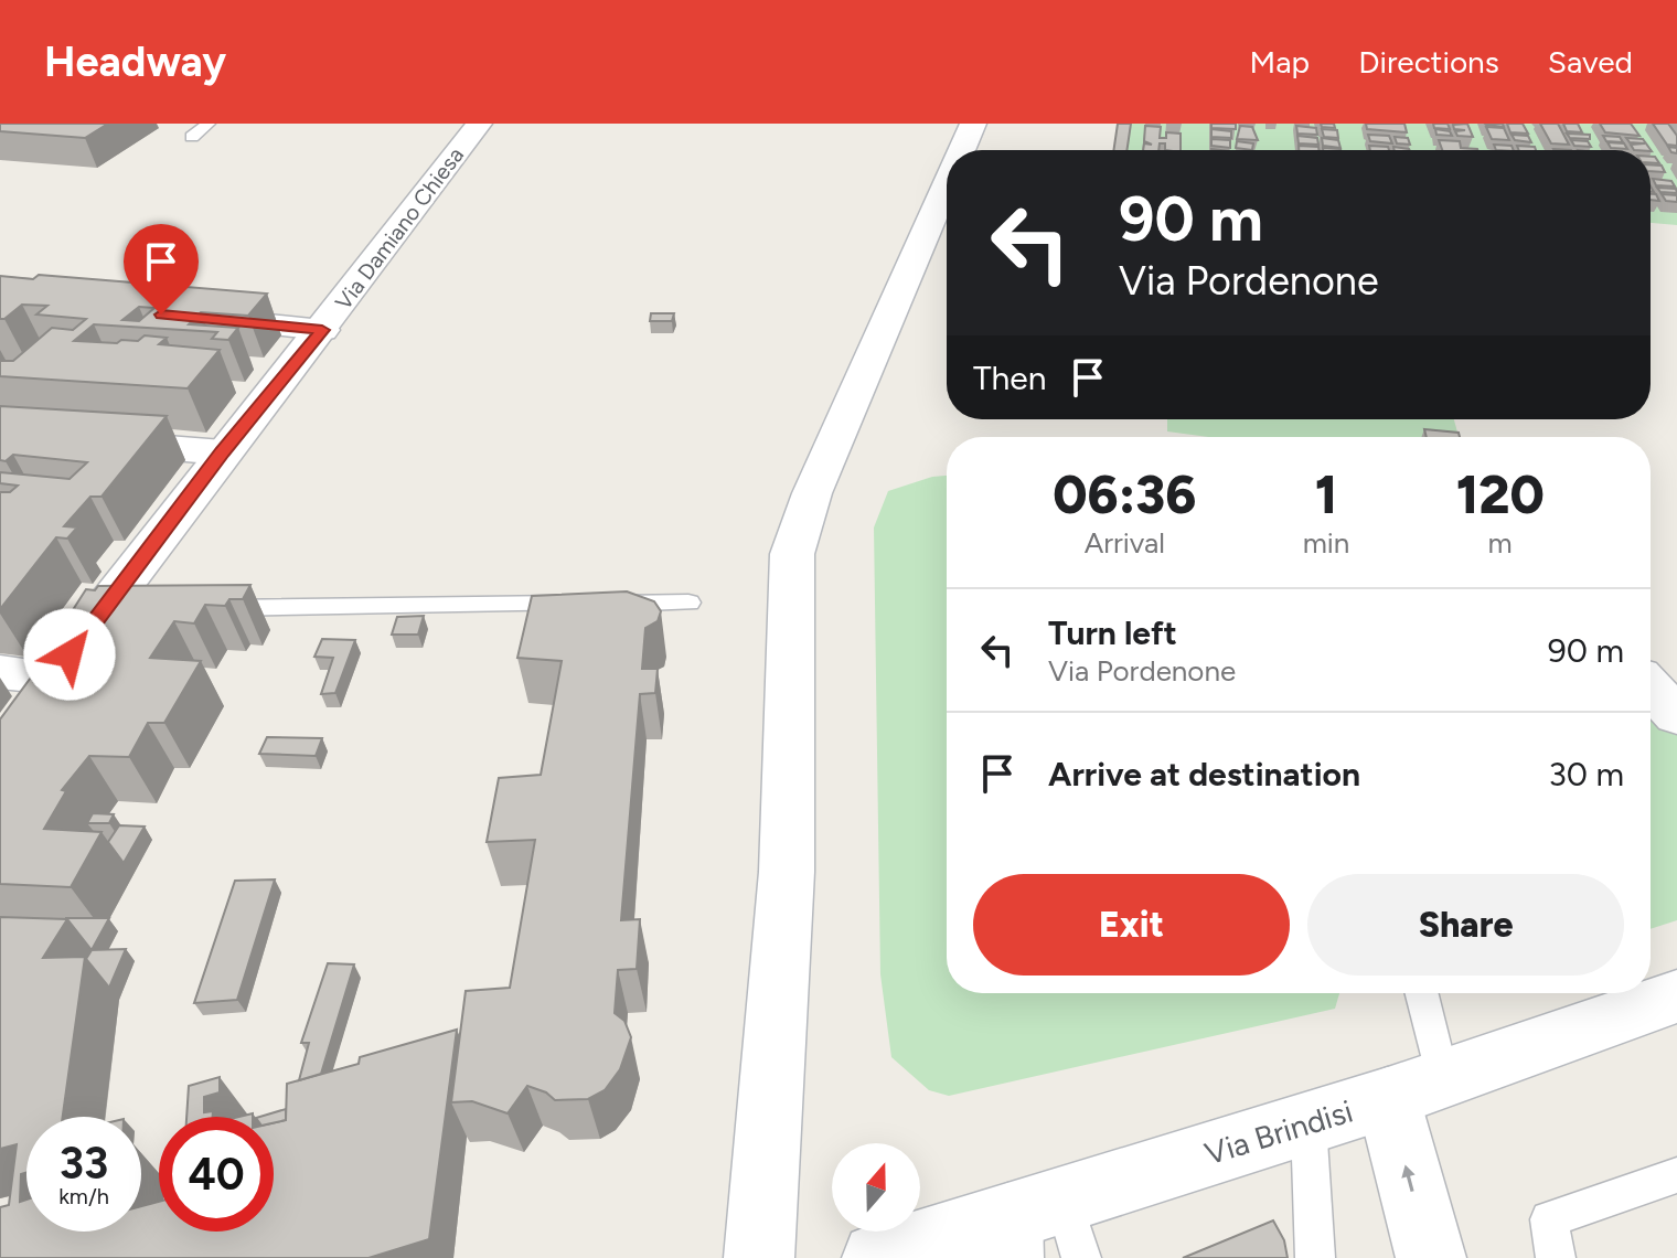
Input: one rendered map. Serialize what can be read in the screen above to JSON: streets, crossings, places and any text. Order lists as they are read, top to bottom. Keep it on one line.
{"streets":{"main road":["Via Damiano Chiesa","Via Brindisi"]},"north":"top","page":{"header":"Headway","nav":["Map","Directions","Saved"],"turn":["90 m","Via Pordenone"],"then":"Then","eta":["06:36","Arrival","1","min","120","m"],"list":[{"name":"Turn left","note":"Via Pordenone","value":"90 m"},{"name":"Arrive at destination","value":"30 m"}],"buttons":["Exit","Share"],"speed":"33 km/h","limit":"40"}}
